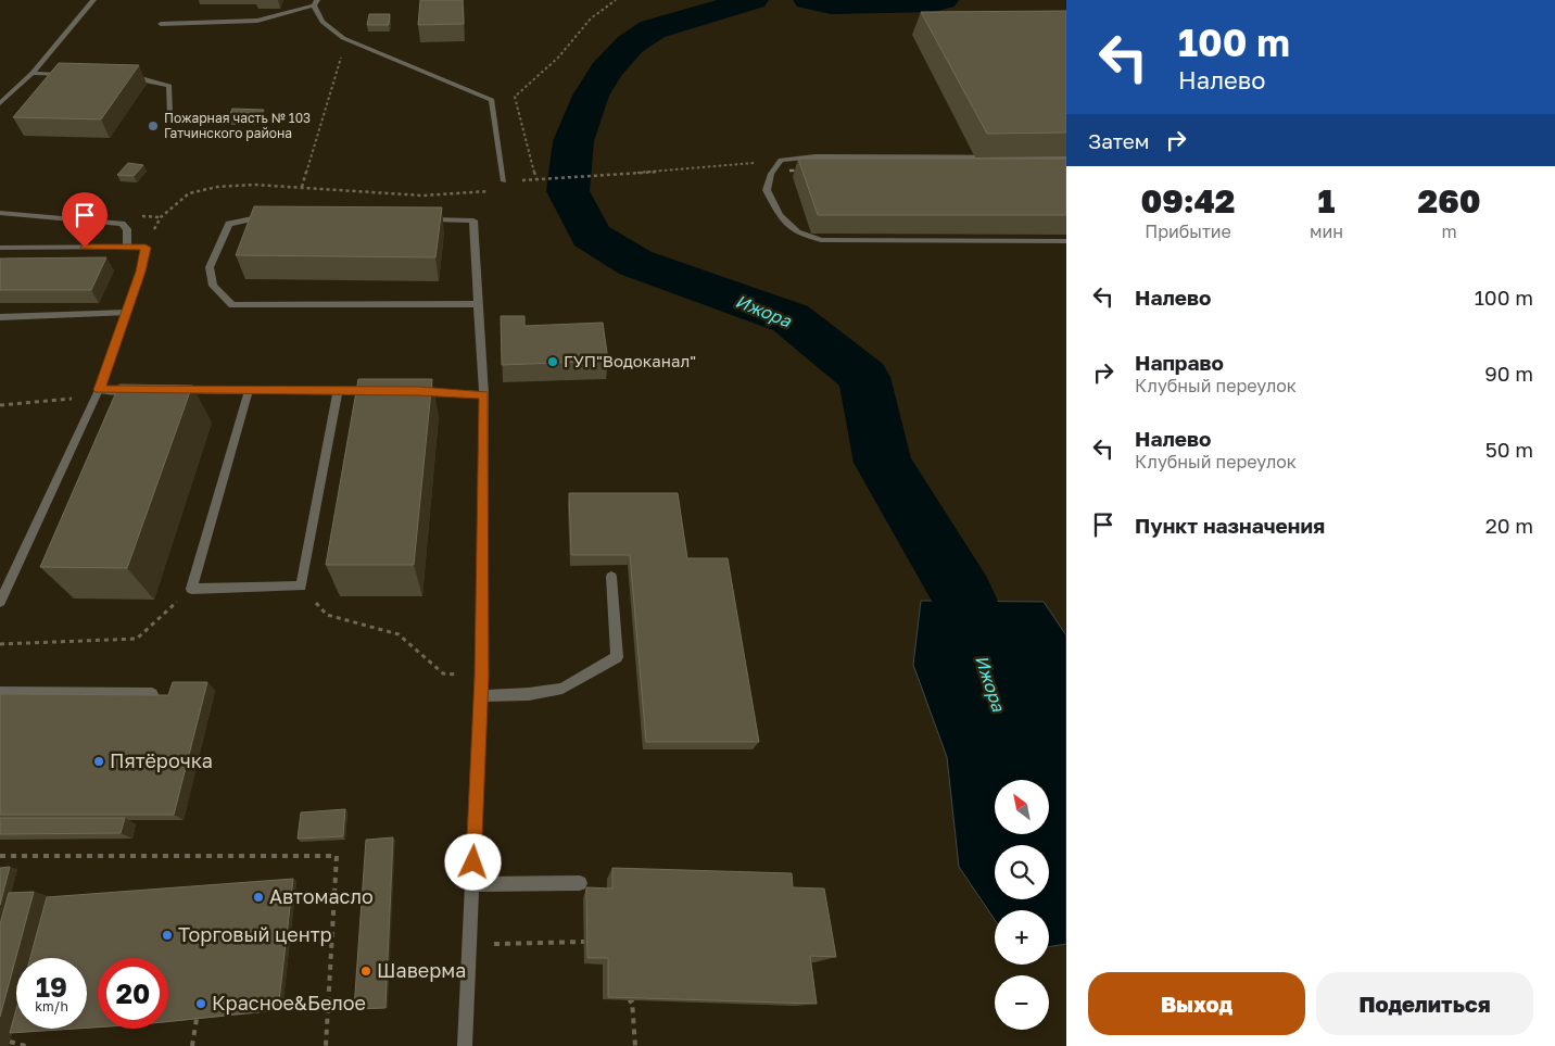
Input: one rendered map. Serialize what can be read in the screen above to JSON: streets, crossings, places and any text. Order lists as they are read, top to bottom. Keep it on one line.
{"water":["Ижора"],"places":["Пожарная часть № 103 Гатчинского района","ГУП\"Водоканал\"","Пятёрочка","Автомасло","Торговый центр","Шаверма","Красное&Белое"],"north":"top left","page":{"turn":["100 m","Налево"],"then":"Затем","eta":["09:42","Прибытие","1","мин","260","m"],"list":[{"name":"Налево","value":"100 m"},{"name":"Направо","note":"Клубный переулок","value":"90 m"},{"name":"Налево","note":"Клубный переулок","value":"50 m"},{"name":"Пункт назначения","value":"20 m"}],"map_buttons":["+","−"],"speed":"19 km/h","limit":"20","buttons":["Выход","Поделиться"]}}
